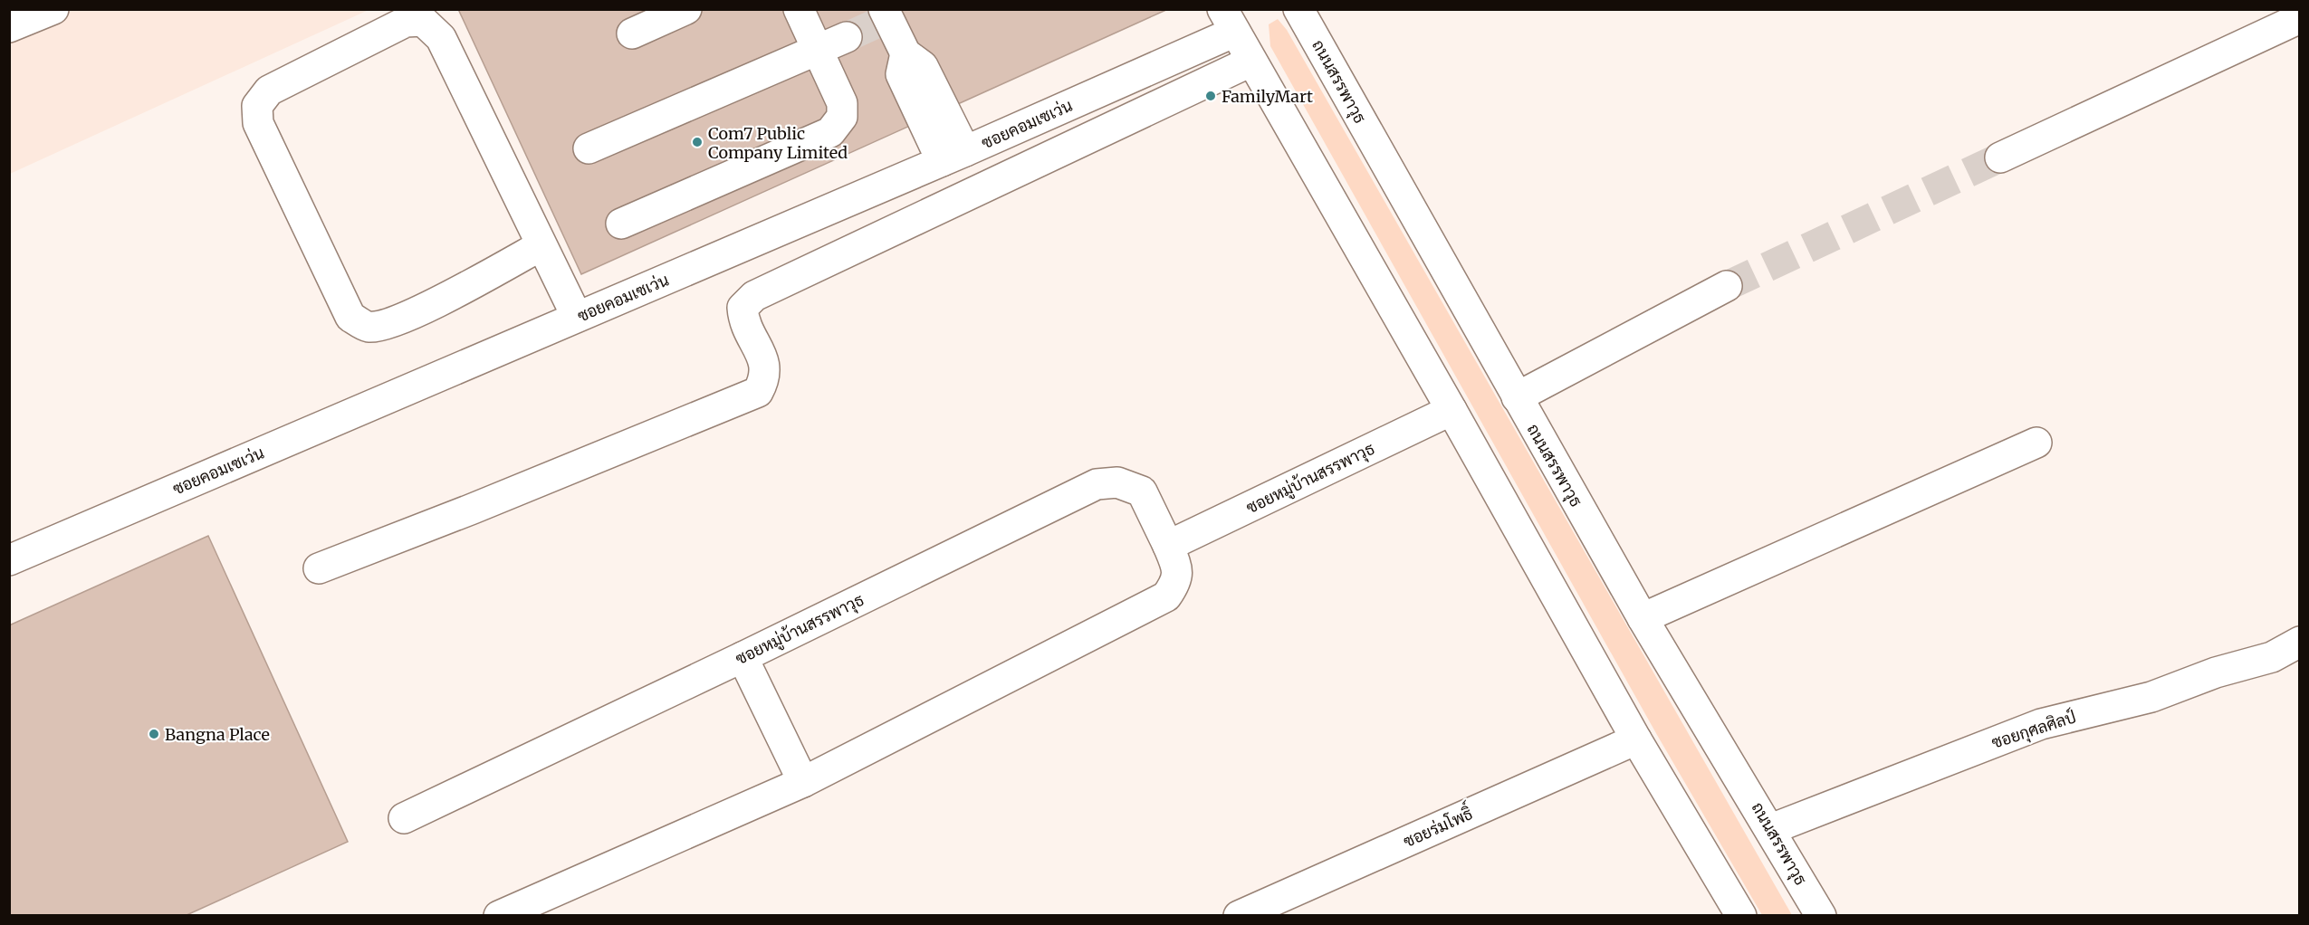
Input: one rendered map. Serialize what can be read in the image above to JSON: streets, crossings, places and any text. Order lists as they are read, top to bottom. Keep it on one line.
{"streets":{"street":["ถนนสรรพาวุธ","ซอยคอมเซเว่น","ซอยหมู่บ้านสรรพาวุธ","ซอยกุศลศิลป์","ซอยร่มโพธิ์"]},"crossings":[["ถนนสรรพาวุธ","ซอยกุศลศิลป์"]],"places":["FamilyMart","Com7 Public Company Limited","Bangna Place"]}
